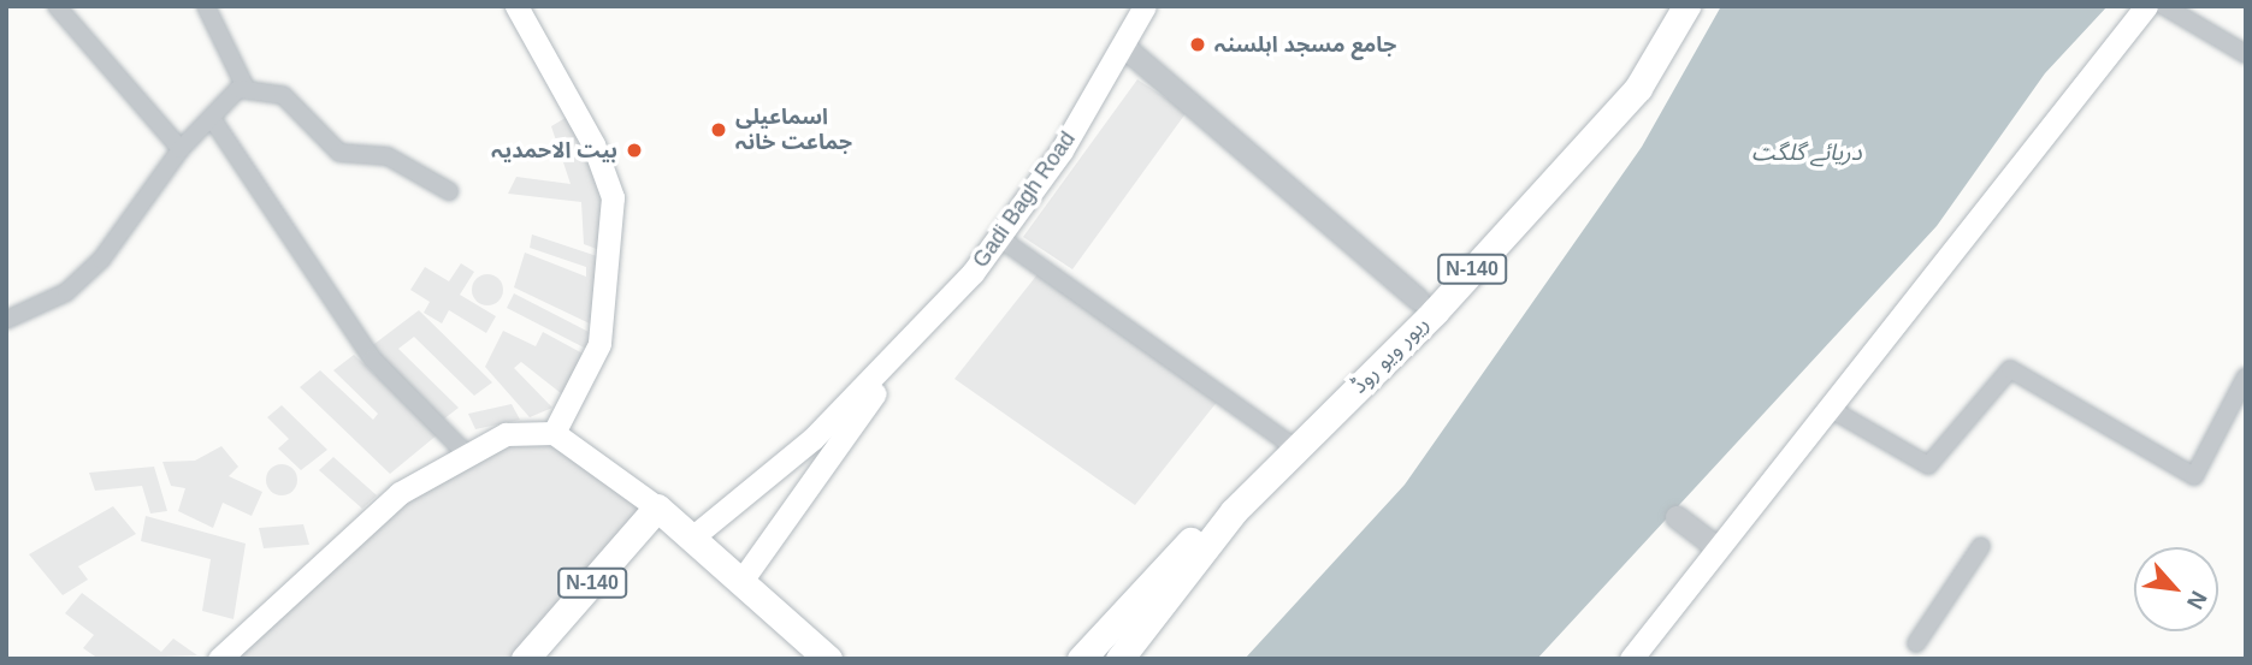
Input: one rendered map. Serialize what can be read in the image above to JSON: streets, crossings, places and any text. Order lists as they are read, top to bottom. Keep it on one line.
{"streets":{"highway":["N-140","ریور ویو روڈ"],"main road":["Gadi Bagh Road"]},"crossings":[["N-140","ریور ویو روڈ"]],"water":["دریائے گلگت"],"places":["جامع مسجد اہلسنہ","اسماعیلی جماعت خانہ","بیت الاحمدیہ"],"north":"bottom right"}
